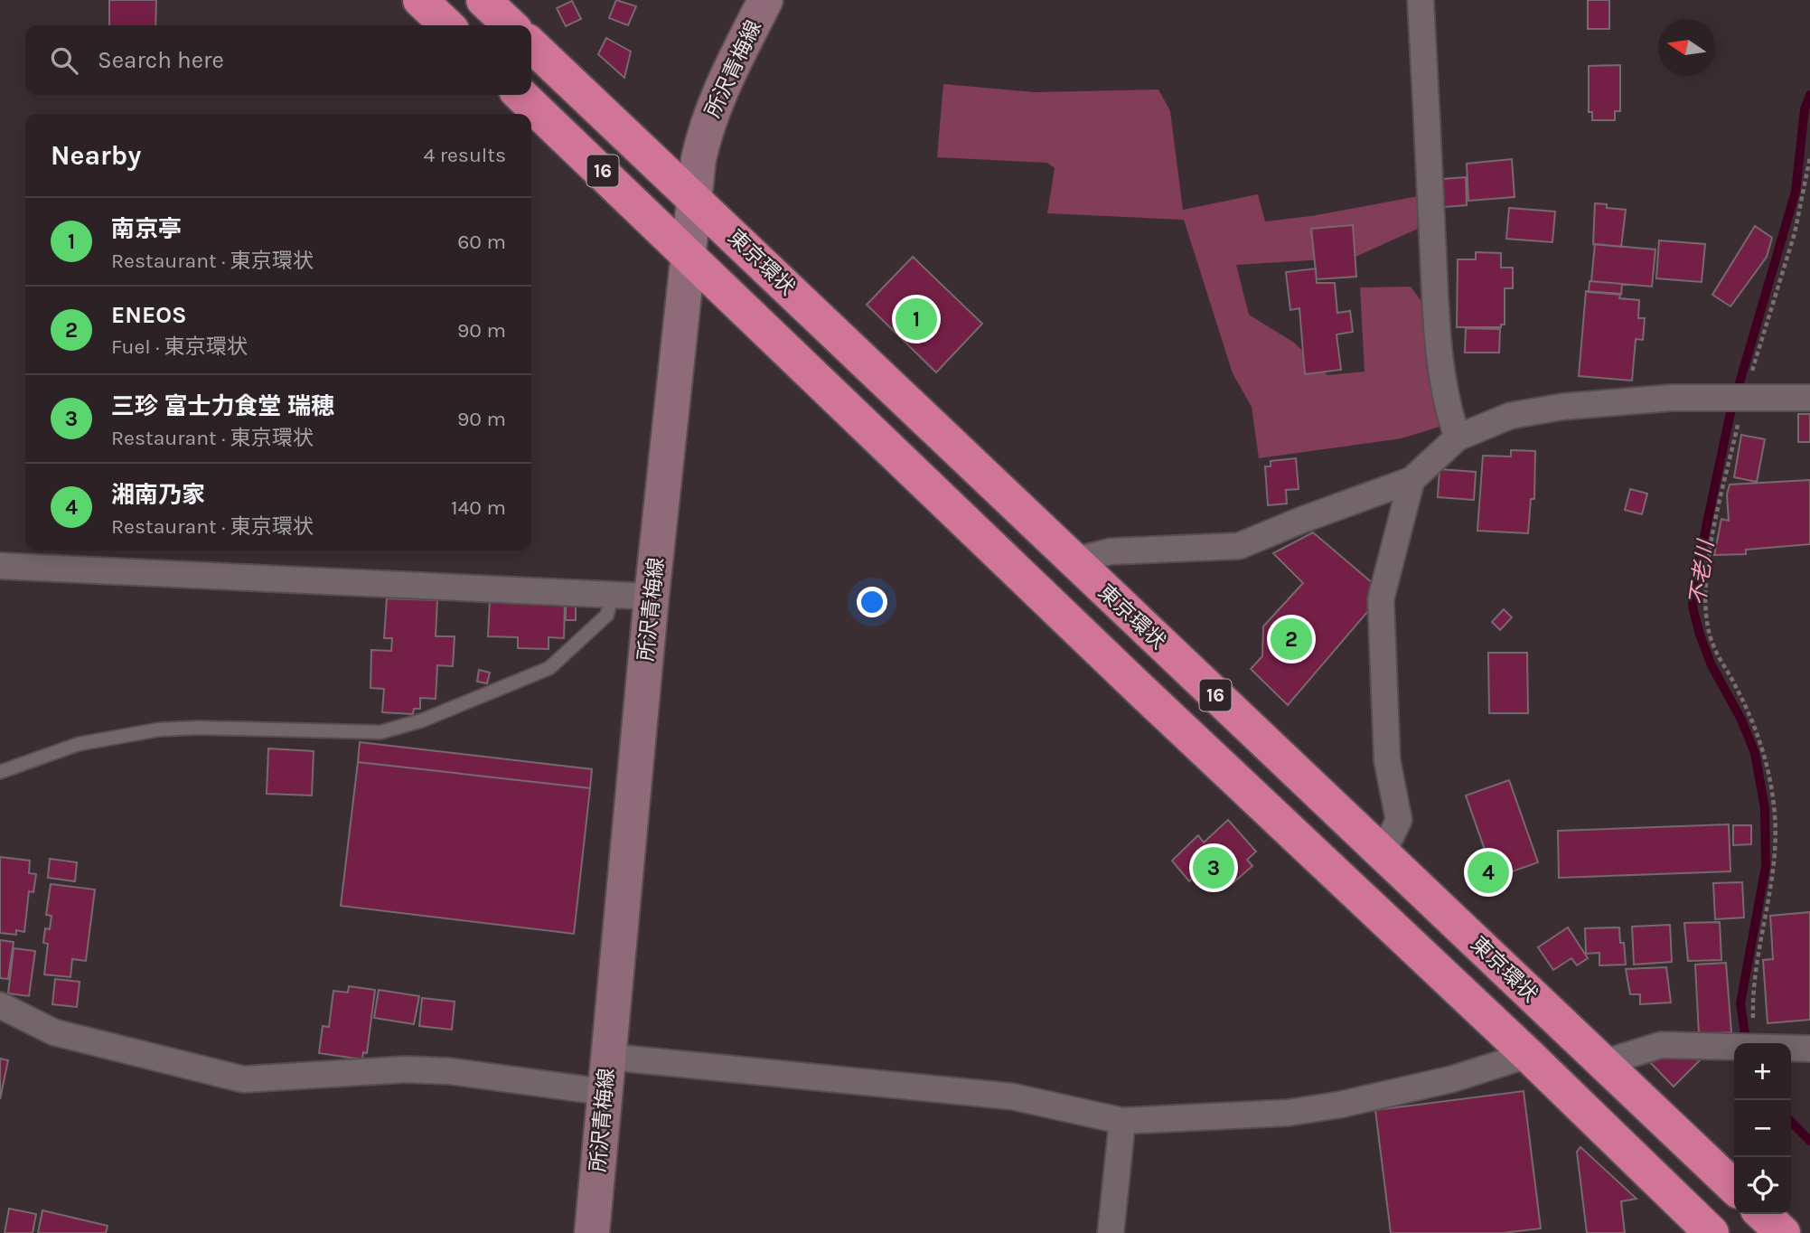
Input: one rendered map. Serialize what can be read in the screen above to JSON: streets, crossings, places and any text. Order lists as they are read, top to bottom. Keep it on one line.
{"streets":{"highway":["16","東京環状"],"main road":["所沢青梅線"]},"crossings":[["所沢青梅線","16"],["所沢青梅線","東京環状"]],"water":["不老川"],"north":"left","page":{"search":"Search here","heading":["Nearby","4 results"],"list":[{"mark":"1","name":"南京亭","note":"Restaurant · 東京環状","value":"60 m"},{"mark":"2","name":"ENEOS","note":"Fuel · 東京環状","value":"90 m"},{"mark":"3","name":"三珍 富士力食堂 瑞穂","note":"Restaurant · 東京環状","value":"90 m"},{"mark":"4","name":"湘南乃家","note":"Restaurant · 東京環状","value":"140 m"}],"pins":["1","2","3","4"],"map_buttons":["+","−"]}}
